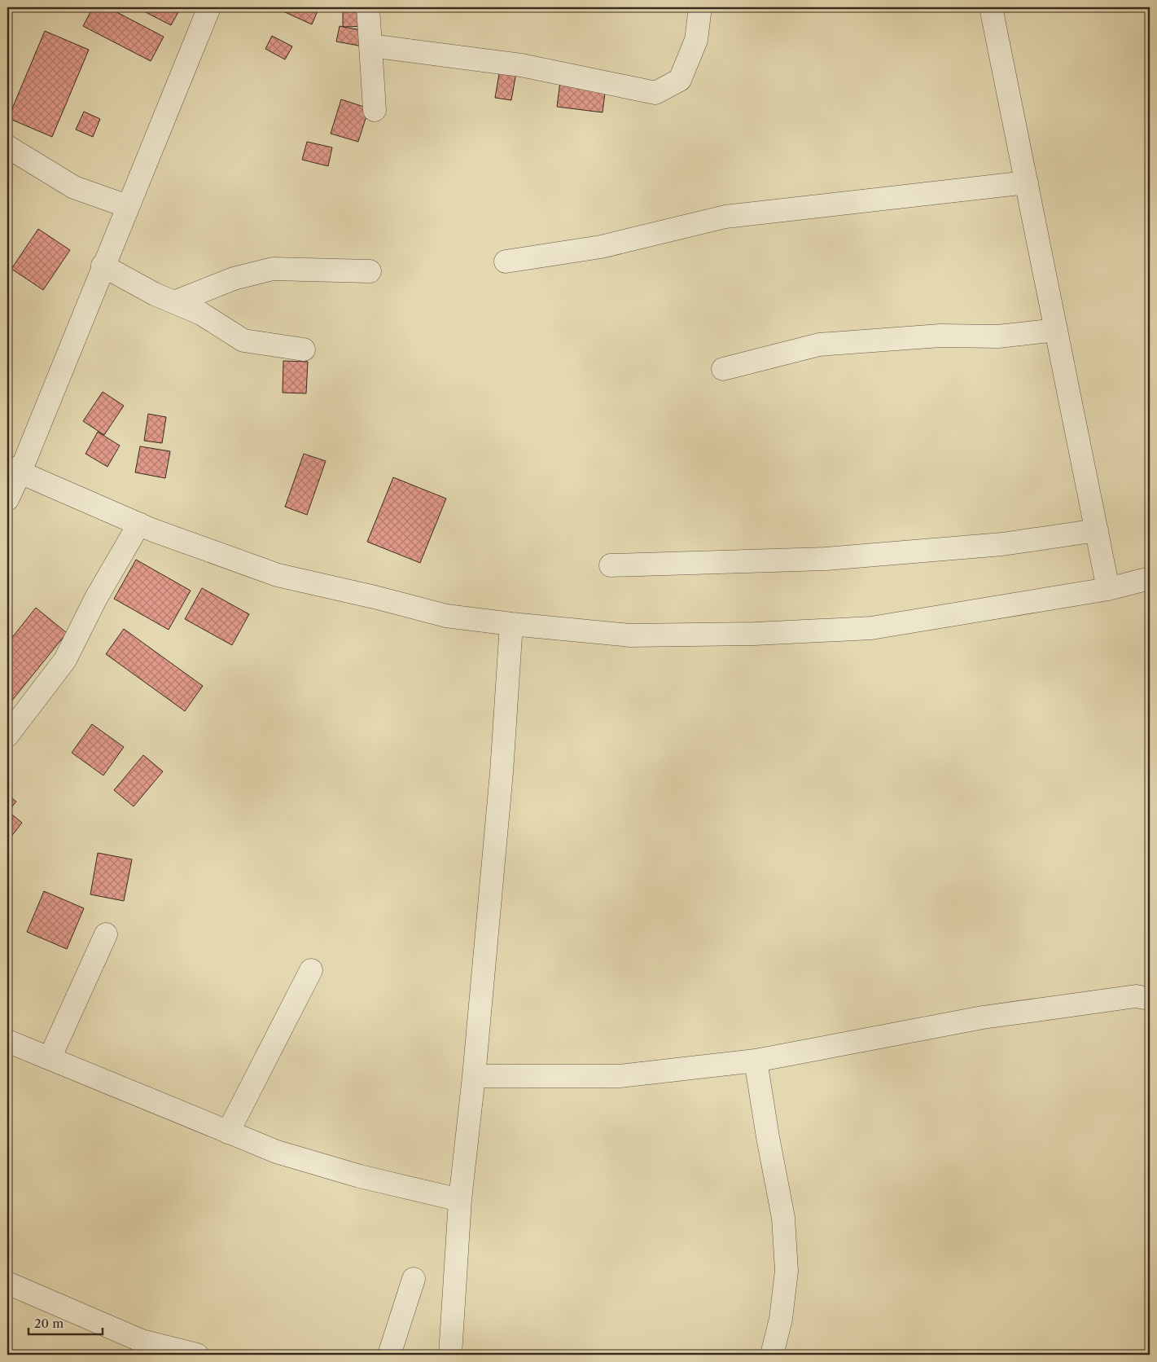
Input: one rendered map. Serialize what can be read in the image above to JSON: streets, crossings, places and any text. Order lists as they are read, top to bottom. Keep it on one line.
{"scale_bar":"20 m"}
